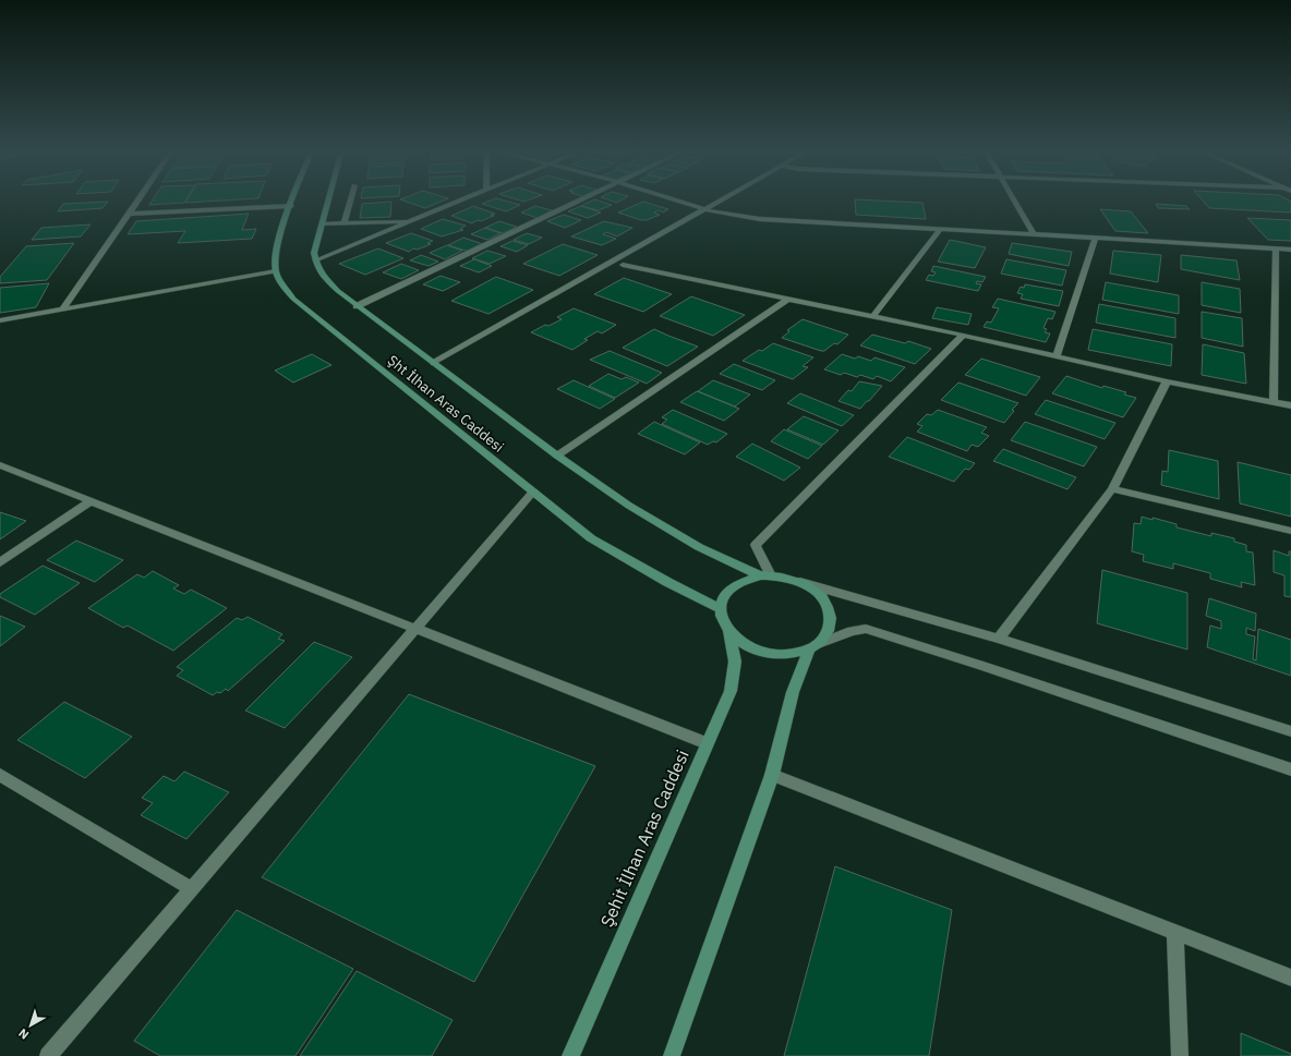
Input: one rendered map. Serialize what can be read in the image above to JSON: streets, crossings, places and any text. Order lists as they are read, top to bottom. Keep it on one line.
{"streets":{"main road":["Şht İlhan Aras Caddesi","Şehit İlhan Aras Caddesi"]},"crossings":[["Şht İlhan Aras Caddesi","Şehit İlhan Aras Caddesi"]],"north":"bottom left"}
